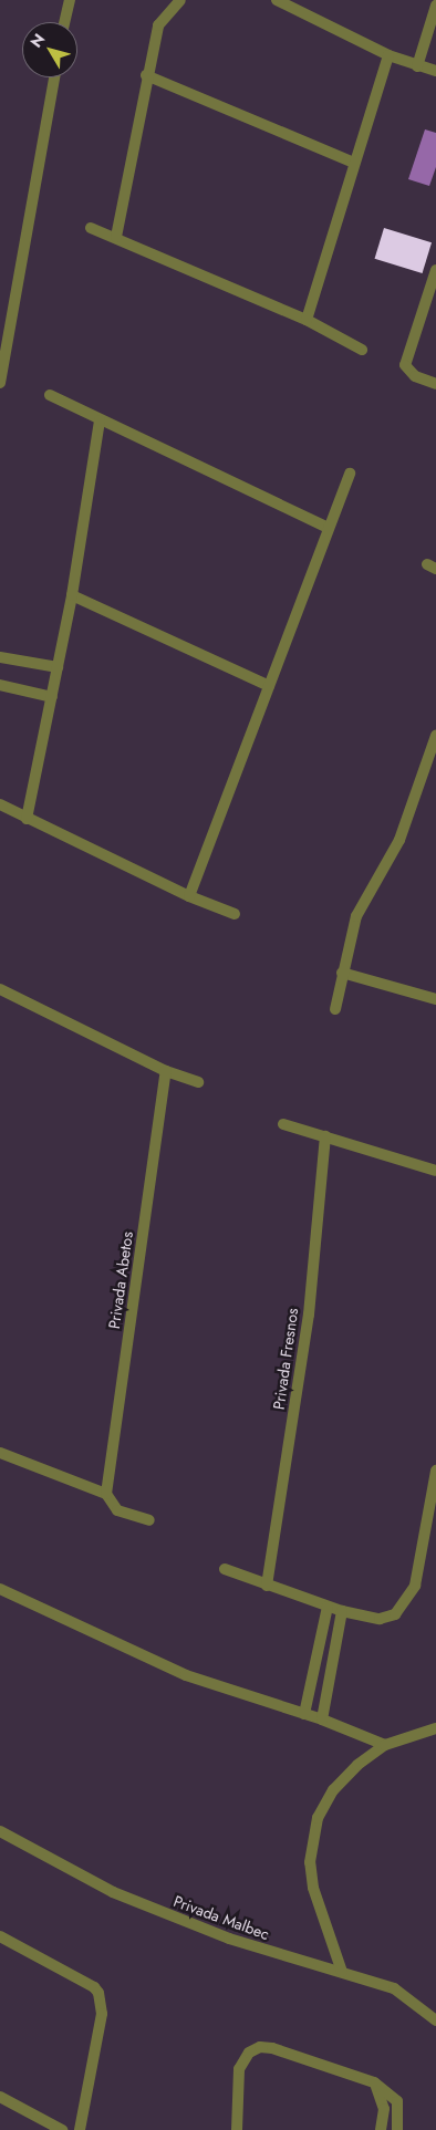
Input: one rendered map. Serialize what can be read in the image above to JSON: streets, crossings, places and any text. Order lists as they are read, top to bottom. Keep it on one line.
{"streets":{"street":["Privada Abetos","Privada Fresnos","Privada Malbec"]},"north":"top left"}
